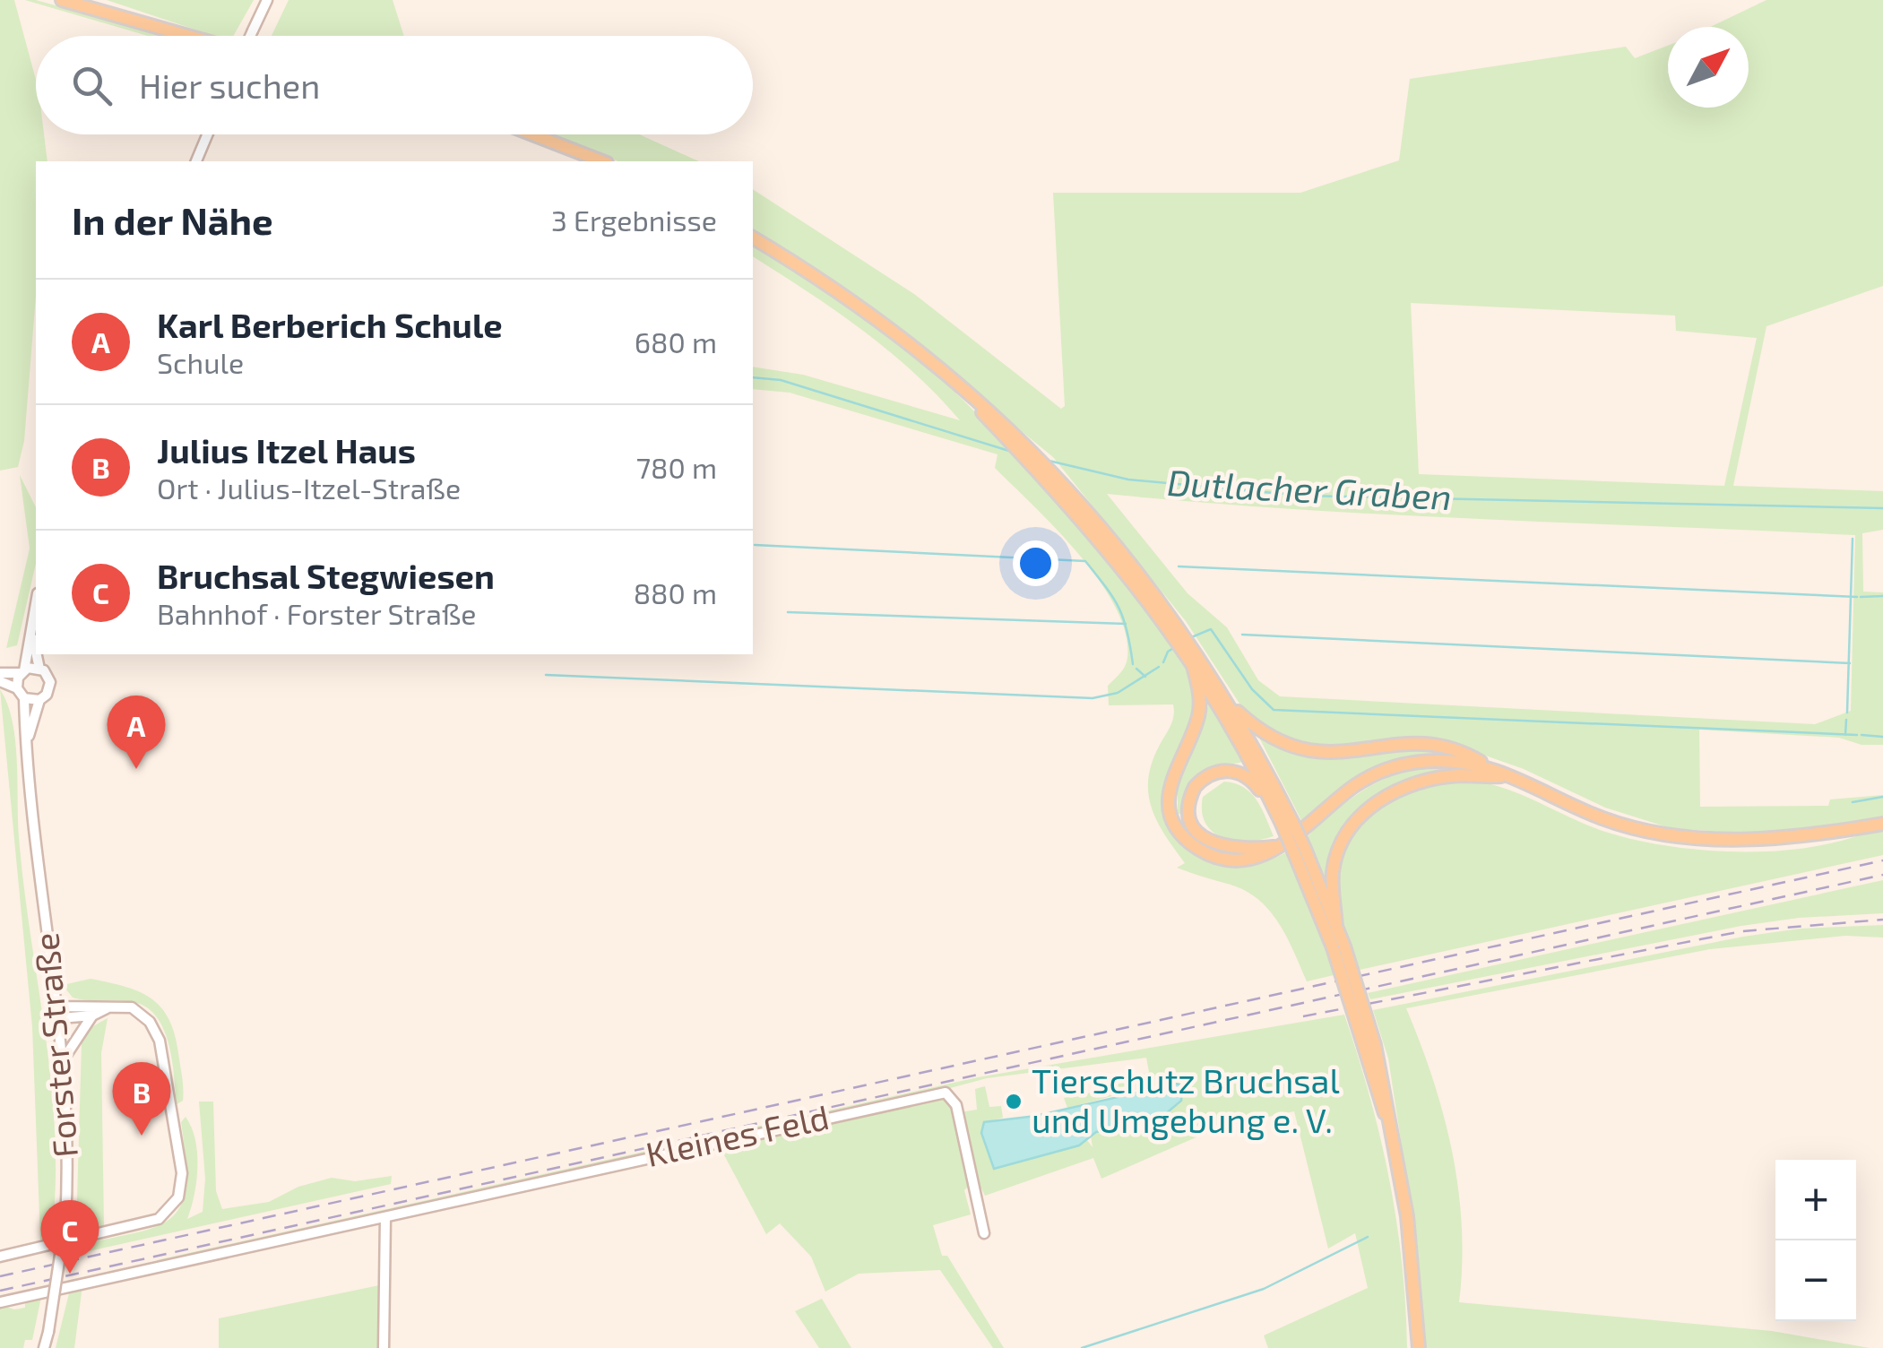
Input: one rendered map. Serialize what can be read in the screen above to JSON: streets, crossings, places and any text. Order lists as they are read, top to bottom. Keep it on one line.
{"streets":{"street":["Forster Straße","Kleines Feld"]},"water":["Dutlacher Graben"],"places":["Tierschutz Bruchsal und Umgebung e. V."],"north":"top right","page":{"search":"Hier suchen","heading":["In der Nähe","3 Ergebnisse"],"list":[{"mark":"A","name":"Karl Berberich Schule","note":"Schule","value":"680 m"},{"mark":"B","name":"Julius Itzel Haus","note":"Ort · Julius-Itzel-Straße","value":"780 m"},{"mark":"C","name":"Bruchsal Stegwiesen","note":"Bahnhof · Forster Straße","value":"880 m"}],"pins":["A","B","C"],"map_buttons":["+","−"]}}
